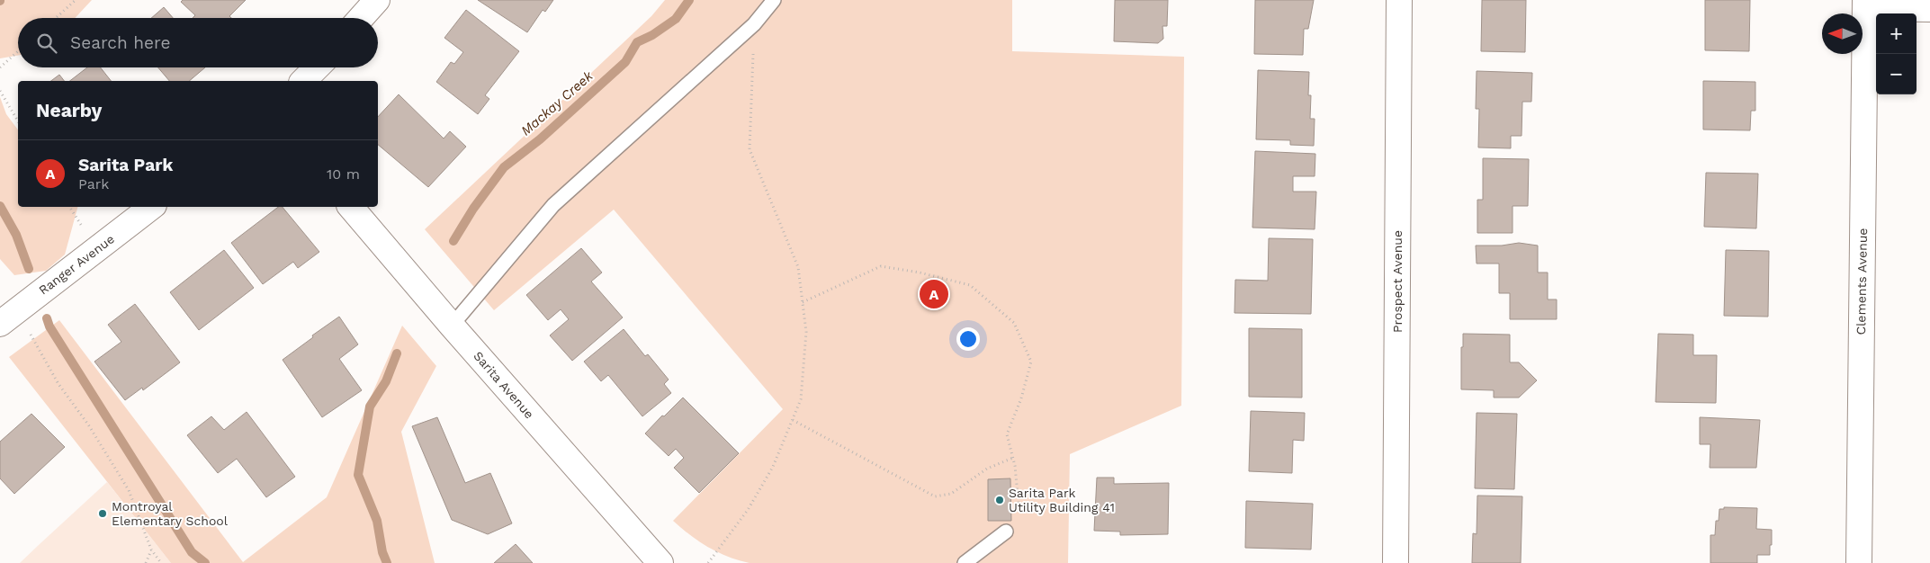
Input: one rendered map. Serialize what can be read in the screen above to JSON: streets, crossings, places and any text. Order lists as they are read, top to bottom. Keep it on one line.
{"streets":{"street":["Ranger Avenue","Prospect Avenue","Clements Avenue","Sarita Avenue"]},"water":["Mackay Creek"],"places":["Sarita Park Utility Building 41","Montroyal Elementary School"],"north":"left","page":{"map_buttons":["+","−"],"search":"Search here","heading":"Nearby","list":[{"mark":"A","name":"Sarita Park","note":"Park","value":"10 m"}],"pins":"A"}}
